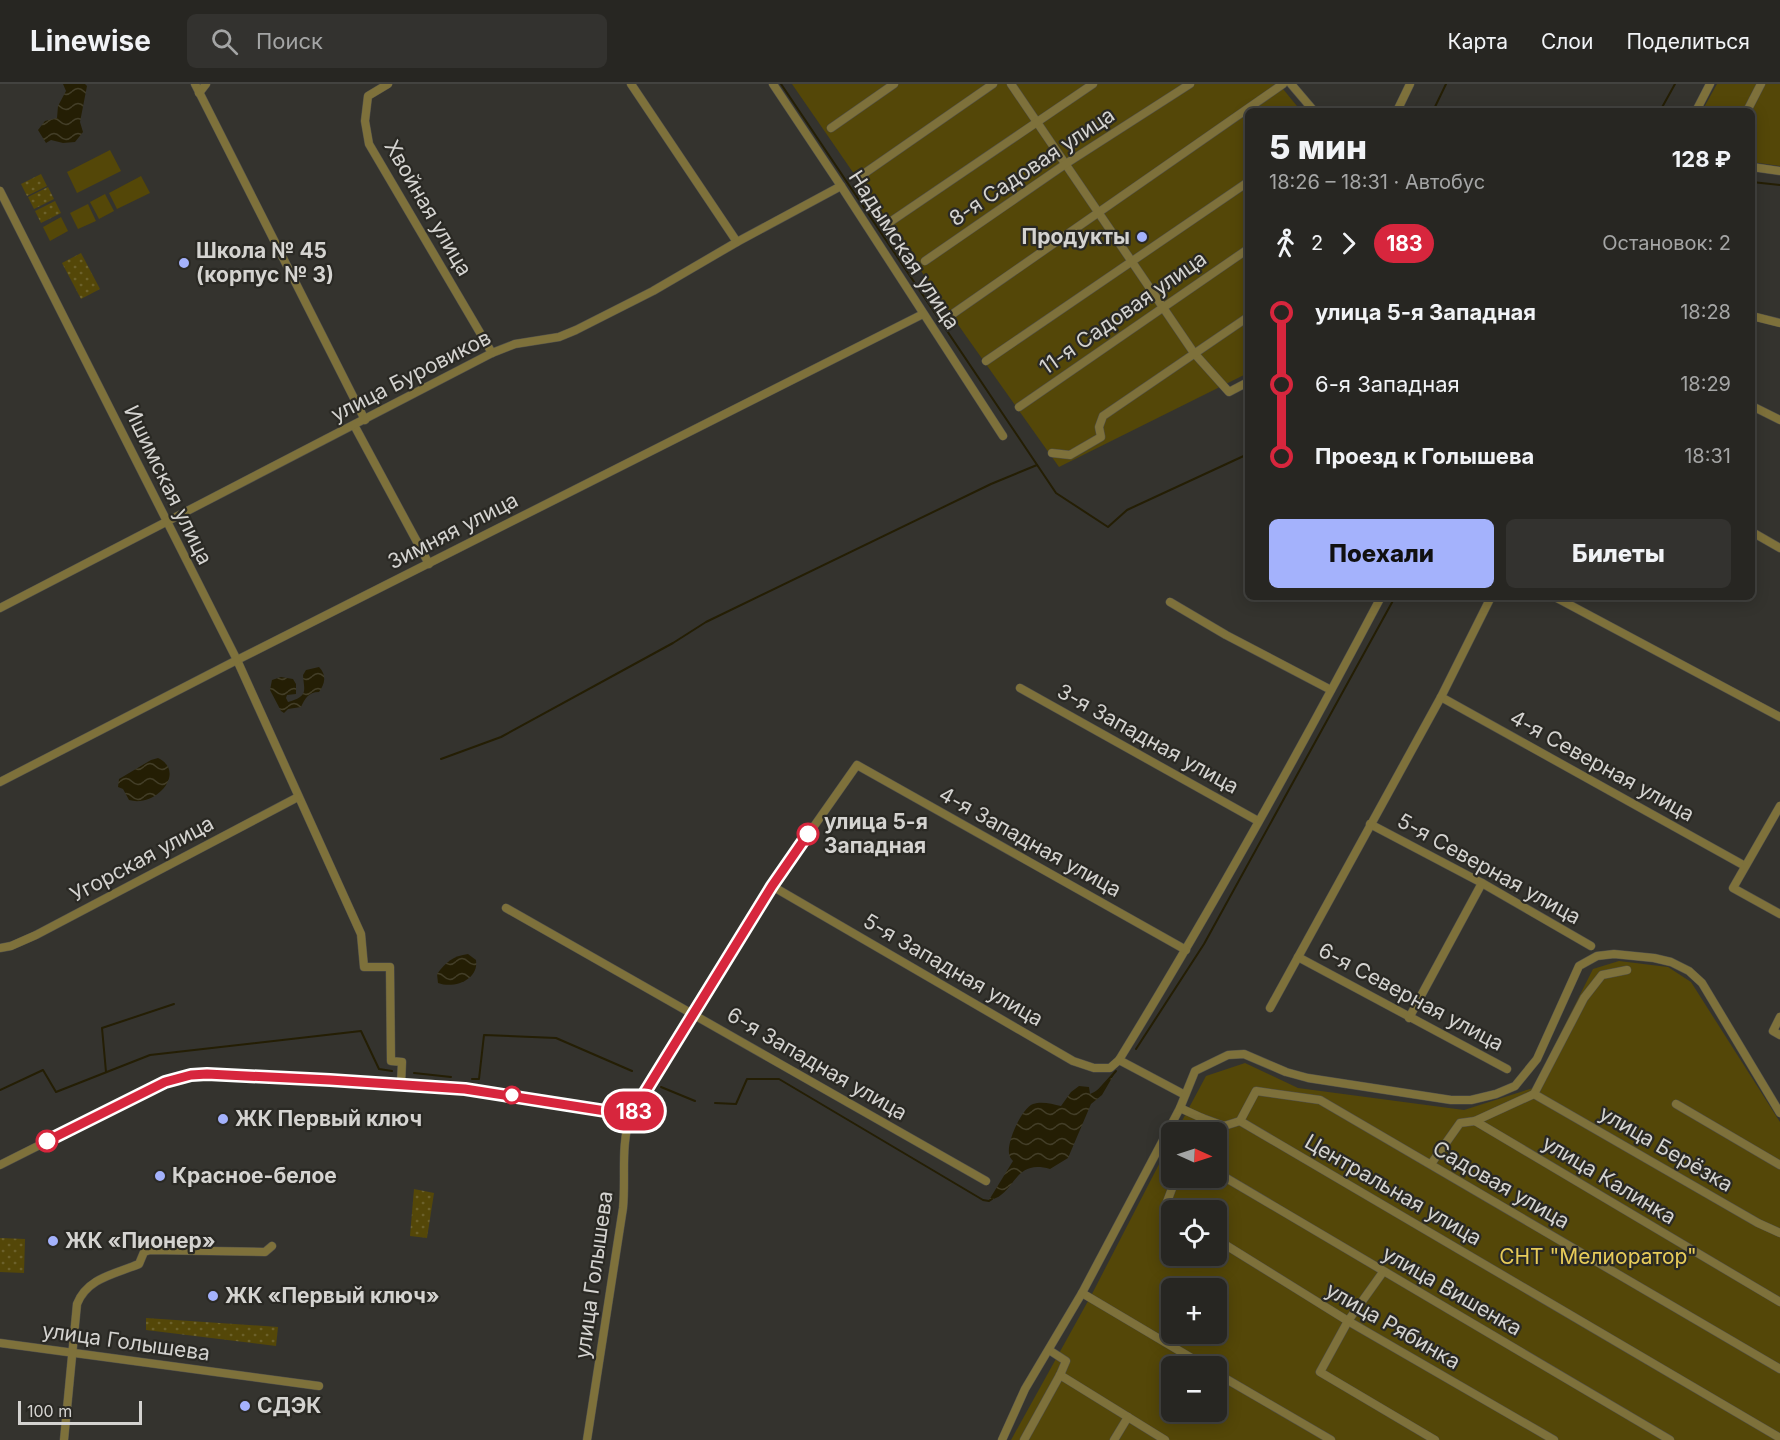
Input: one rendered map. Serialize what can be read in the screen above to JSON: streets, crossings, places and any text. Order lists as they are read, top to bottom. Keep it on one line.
{"streets":{"street":["8-я Садовая улица","Хвойная улица","Надымская улица","11-я Садовая улица","улица Буровиков","Ишимская улица","Зимняя улица","3-я Западная улица","4-я Северная улица","4-я Западная улица","Угорская улица","5-я Северная улица","5-я Западная улица","6-я Северная улица","6-я Западная улица","улица Берёзка","улица Калинка","Садовая улица","Центральная улица","улица Голышева","улица Вишенка","улица Рябинка"]},"crossings":[["Хвойная улица","улица Буровиков"],["Надымская улица","улица Буровиков"],["Надымская улица","Зимняя улица"],["улица Буровиков","Ишимская улица"],["Ишимская улица","Зимняя улица"],["Ишимская улица","Угорская улица"],["4-я Западная улица","улица Голышева"],["5-я Западная улица","улица Голышева"],["6-я Западная улица","улица Голышева"],["Садовая улица","Центральная улица"]],"parks":["СНТ \"Мелиоратор\""],"places":["Продукты","Школа № 45 (корпус № 3)","улица 5-я Западная","ЖК Первый ключ","Красное-белое","ЖК «Пионер»","ЖК «Первый ключ»","СДЭК"],"lines":["bus line 183"],"scale_bar":"100 m","north":"right","page":{"header":"Linewise","search":"Поиск","nav":["Карта","Слои","Поделиться"],"on_map":"183","heading":["5 мин","18:26 – 18:31 · Автобус","128 ₽"],"legs":["2","183","Остановок: 2"],"list":[{"name":"улица 5-я Западная","value":"18:28"},{"name":"6-я Западная","value":"18:29"},{"name":"Проезд к Голышева","value":"18:31"}],"buttons":["Поехали","Билеты"],"map_buttons":["+","−"],"scale":"100 m"}}
